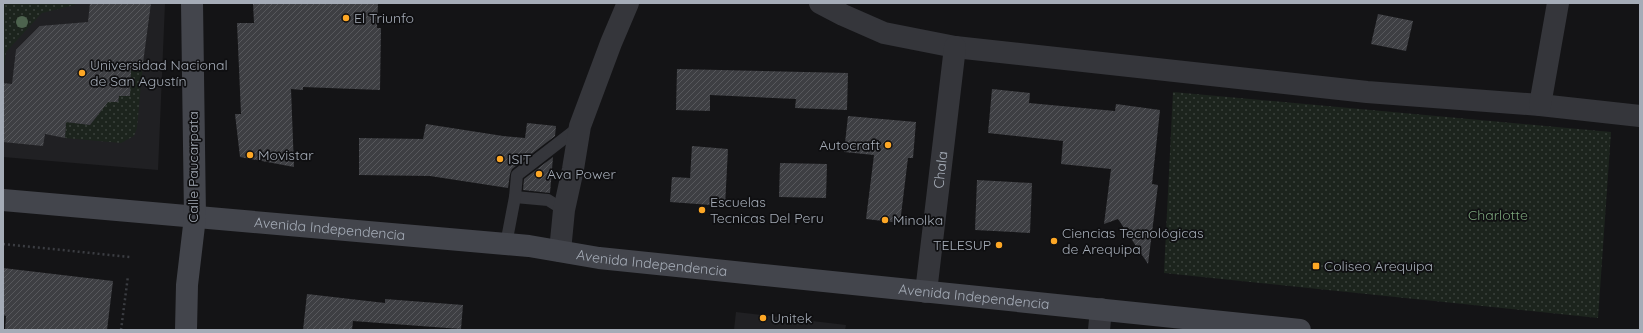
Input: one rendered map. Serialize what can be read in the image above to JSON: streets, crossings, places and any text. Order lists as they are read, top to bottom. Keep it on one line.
{"streets":{"main road":["Calle Paucarpata","Avenida Independencia"],"street":["Chala"]},"crossings":[["Calle Paucarpata","Avenida Independencia"],["Chala","Avenida Independencia"]],"parks":["Charlotte"],"places":{"other":["El Triunfo","Universidad Nacional de San Agustín","Autocraft","Movistar","ISIT","Ava Power","Escuelas Tecnicas Del Peru","Minolka","Ciencias Tecnológicas de Arequipa","TELESUP","Unitek"],"transit":["Coliseo Arequipa"]}}
